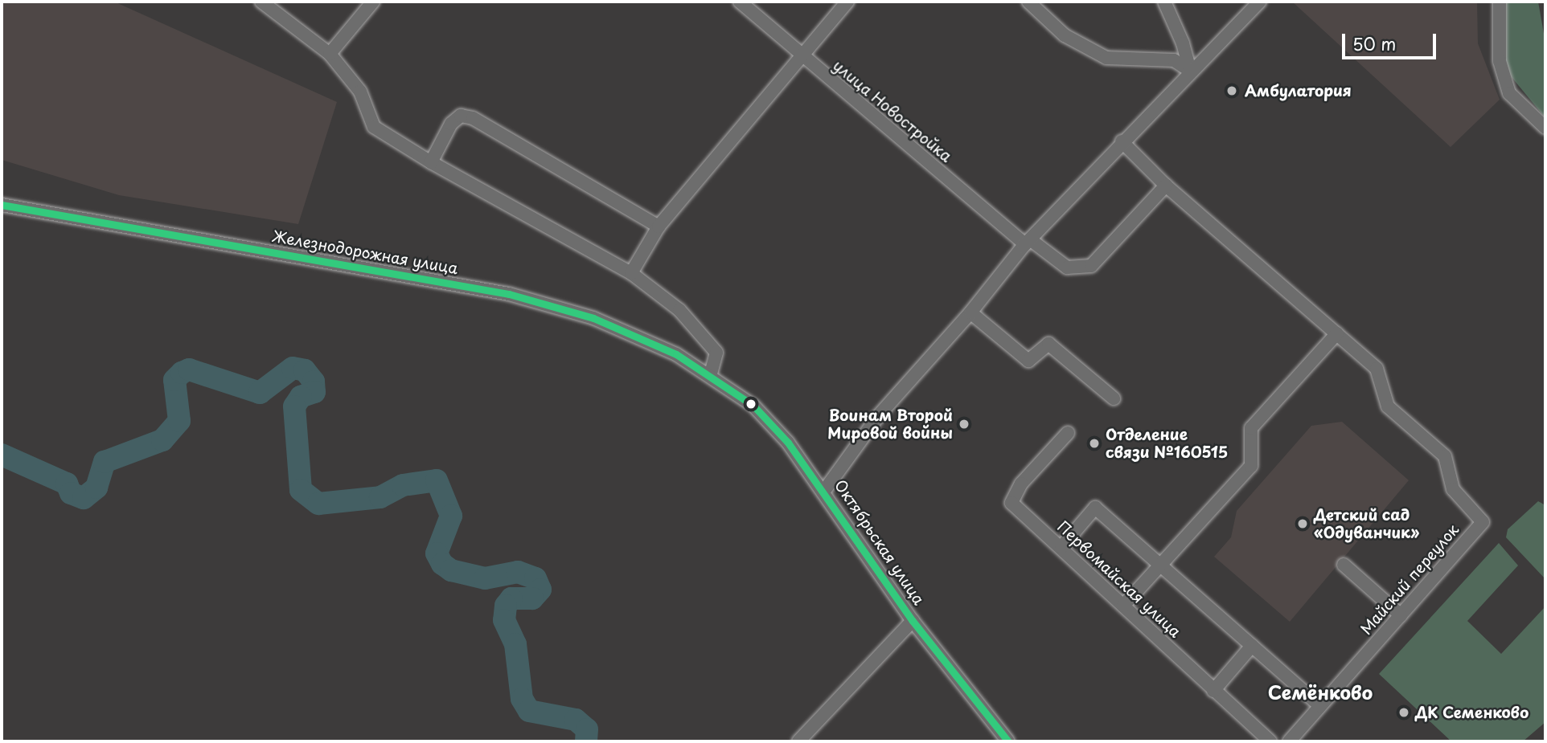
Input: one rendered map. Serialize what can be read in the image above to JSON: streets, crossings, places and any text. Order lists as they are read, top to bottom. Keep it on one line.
{"streets":{"street":["улица Новостройка","Железнодорожная улица","Октябрьская улица","Первомайская улица","Майский переулок"]},"crossings":[["улица Новостройка","Майский переулок"],["Железнодорожная улица","Октябрьская улица"]],"districts":["Семёнково"],"places":["Амбулатория","Воинам Второй Мировой войны","Отделение связи №160515","Детский сад «Одуванчик»","ДК Семенково"],"scale_bar":"50 m"}
